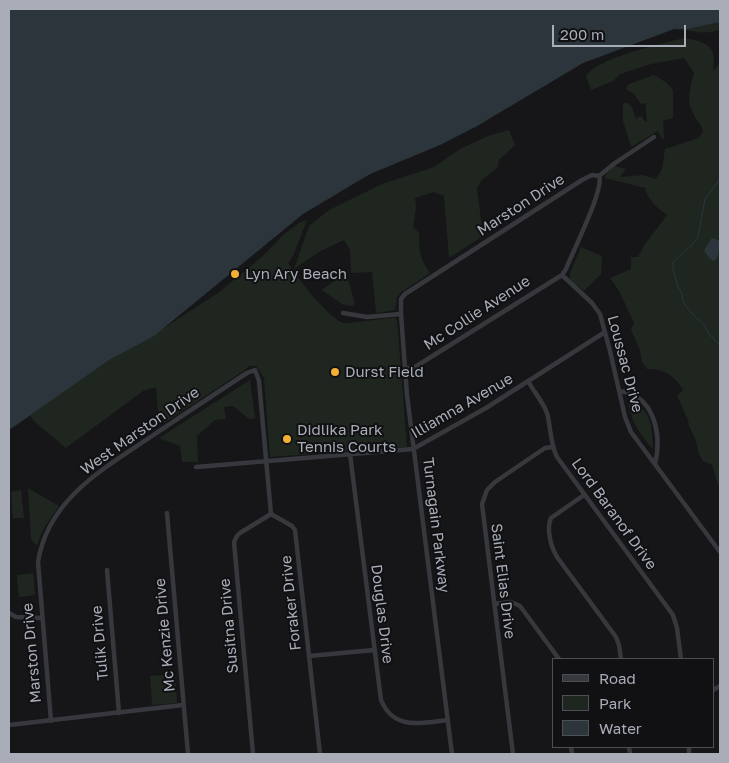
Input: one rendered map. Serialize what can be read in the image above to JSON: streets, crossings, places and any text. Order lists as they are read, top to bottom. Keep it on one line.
{"streets":{"street":["Marston Drive","Mc Collie Avenue","Loussac Drive","Illiamna Avenue","West Marston Drive","Lord Baranof Drive","Turnagain Parkway","Saint Elias Drive","Foraker Drive","Douglas Drive","Susitna Drive","Mc Kenzie Drive","Tulik Drive"]},"crossings":[["Marston Drive","West Marston Drive"],["Marston Drive","Turnagain Parkway"],["Mc Collie Avenue","Loussac Drive"],["Mc Collie Avenue","Turnagain Parkway"],["Loussac Drive","Illiamna Avenue"],["Illiamna Avenue","West Marston Drive"],["Illiamna Avenue","Lord Baranof Drive"],["Illiamna Avenue","Turnagain Parkway"],["Illiamna Avenue","Douglas Drive"],["Lord Baranof Drive","Saint Elias Drive"],["Turnagain Parkway","Douglas Drive"],["Foraker Drive","Susitna Drive"]],"places":["Lyn Ary Beach","Durst Field","Didlika Park Tennis Courts"],"legend":["Road","Park","Water"],"scale_bar":"200 m"}
